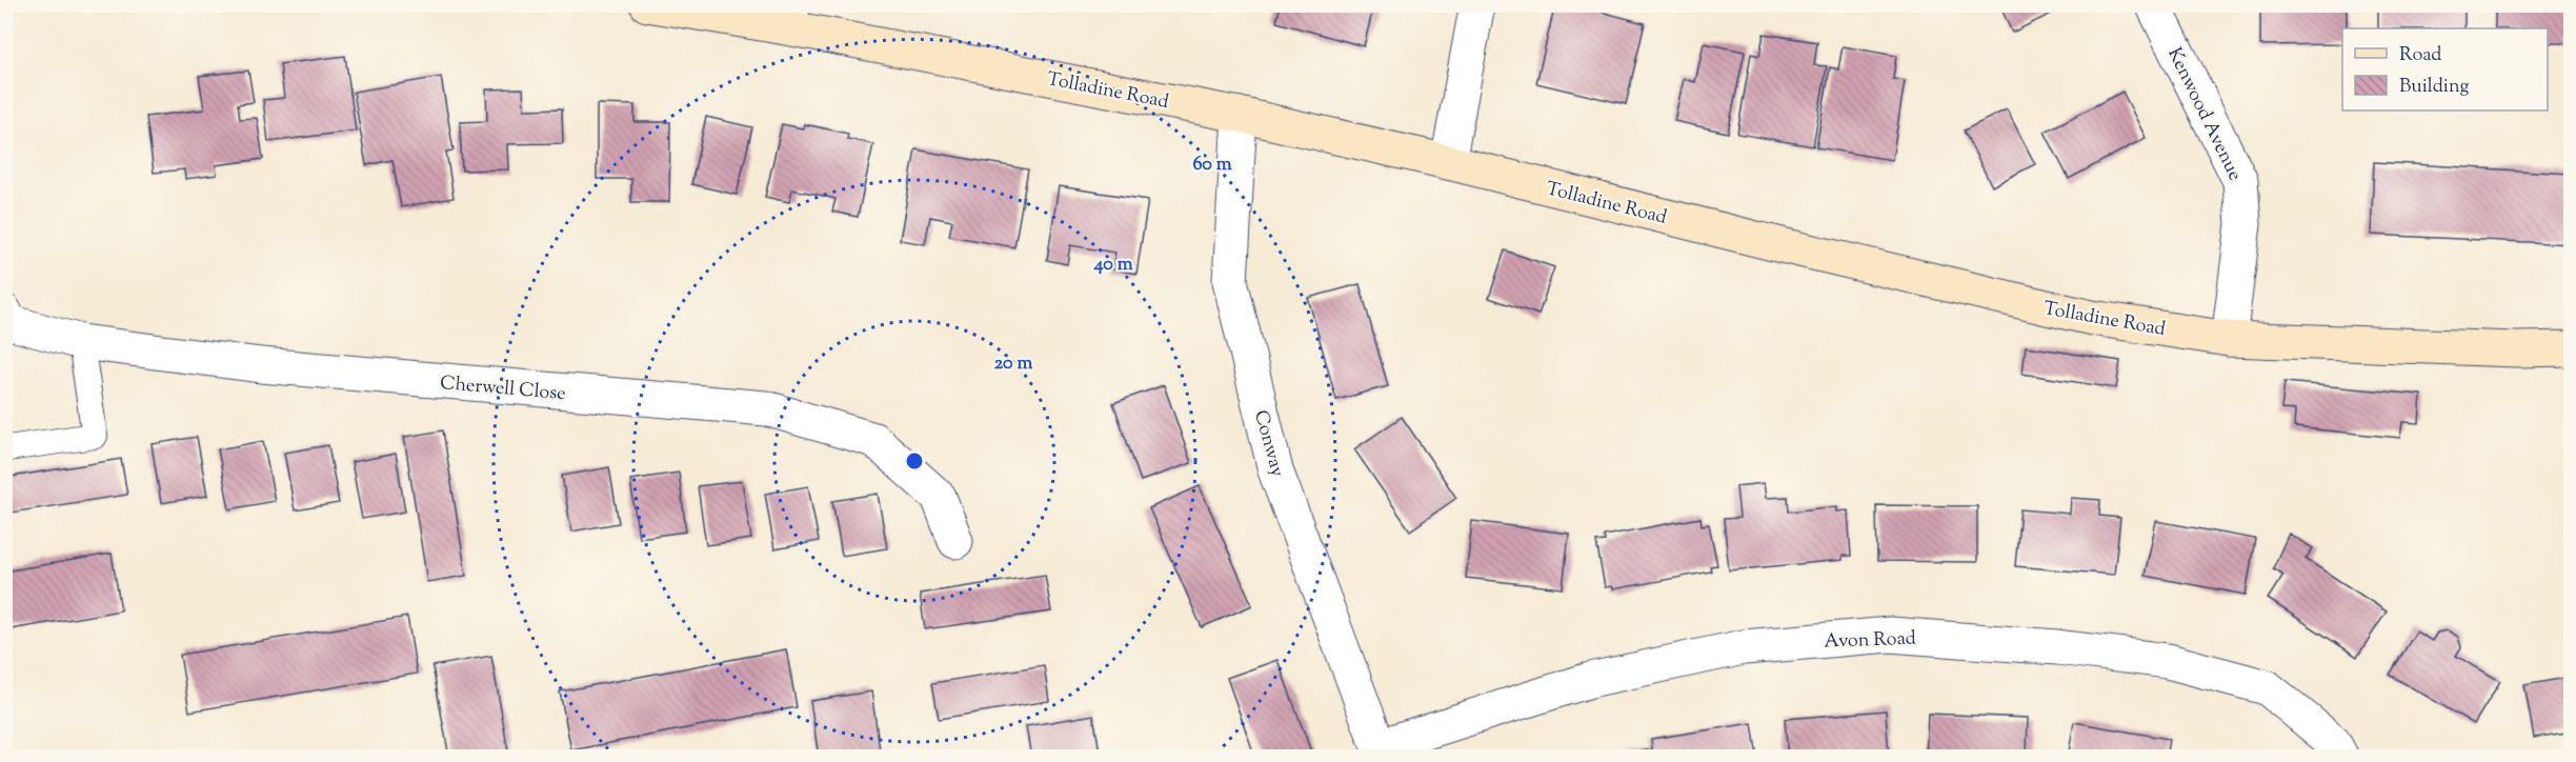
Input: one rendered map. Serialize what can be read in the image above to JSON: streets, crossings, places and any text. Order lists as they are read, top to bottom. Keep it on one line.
{"streets":{"main road":["Tolladine Road"],"street":["Kenwood Avenue","Cherwell Close","Conway","Avon Road"]},"crossings":[["Tolladine Road","Kenwood Avenue"],["Tolladine Road","Conway"],["Conway","Avon Road"]],"legend":["Road","Building"],"rings":["60 m","40 m","20 m"]}
